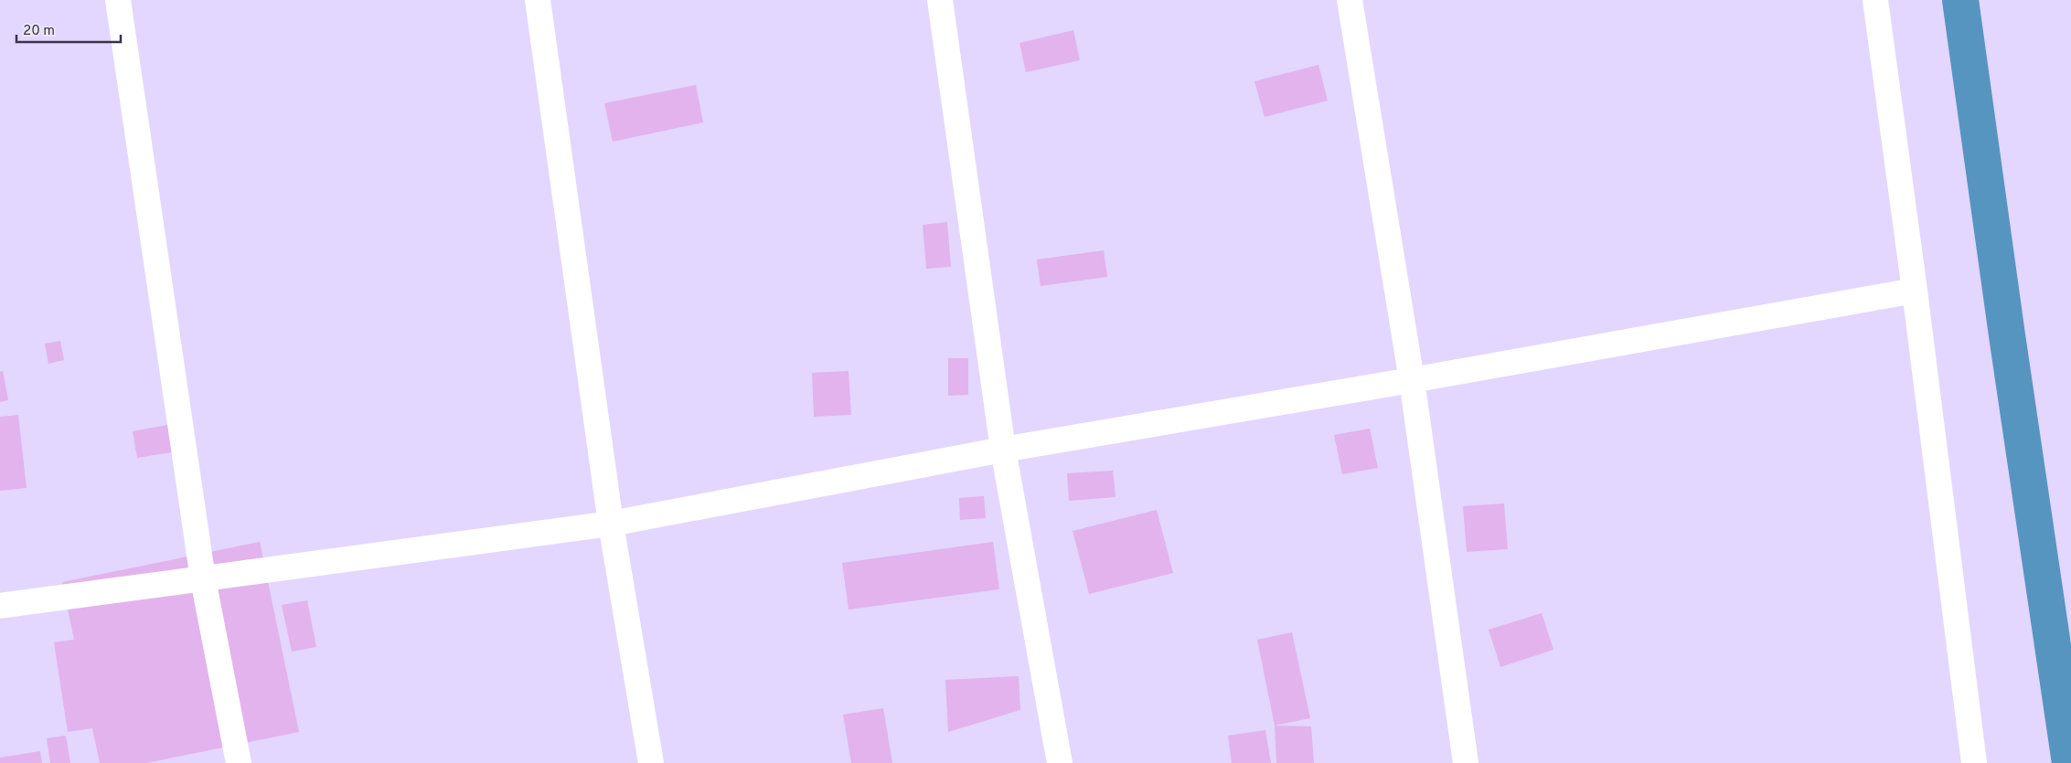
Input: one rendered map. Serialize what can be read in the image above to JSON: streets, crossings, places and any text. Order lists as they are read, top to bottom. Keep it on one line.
{"scale_bar":"20 m"}
